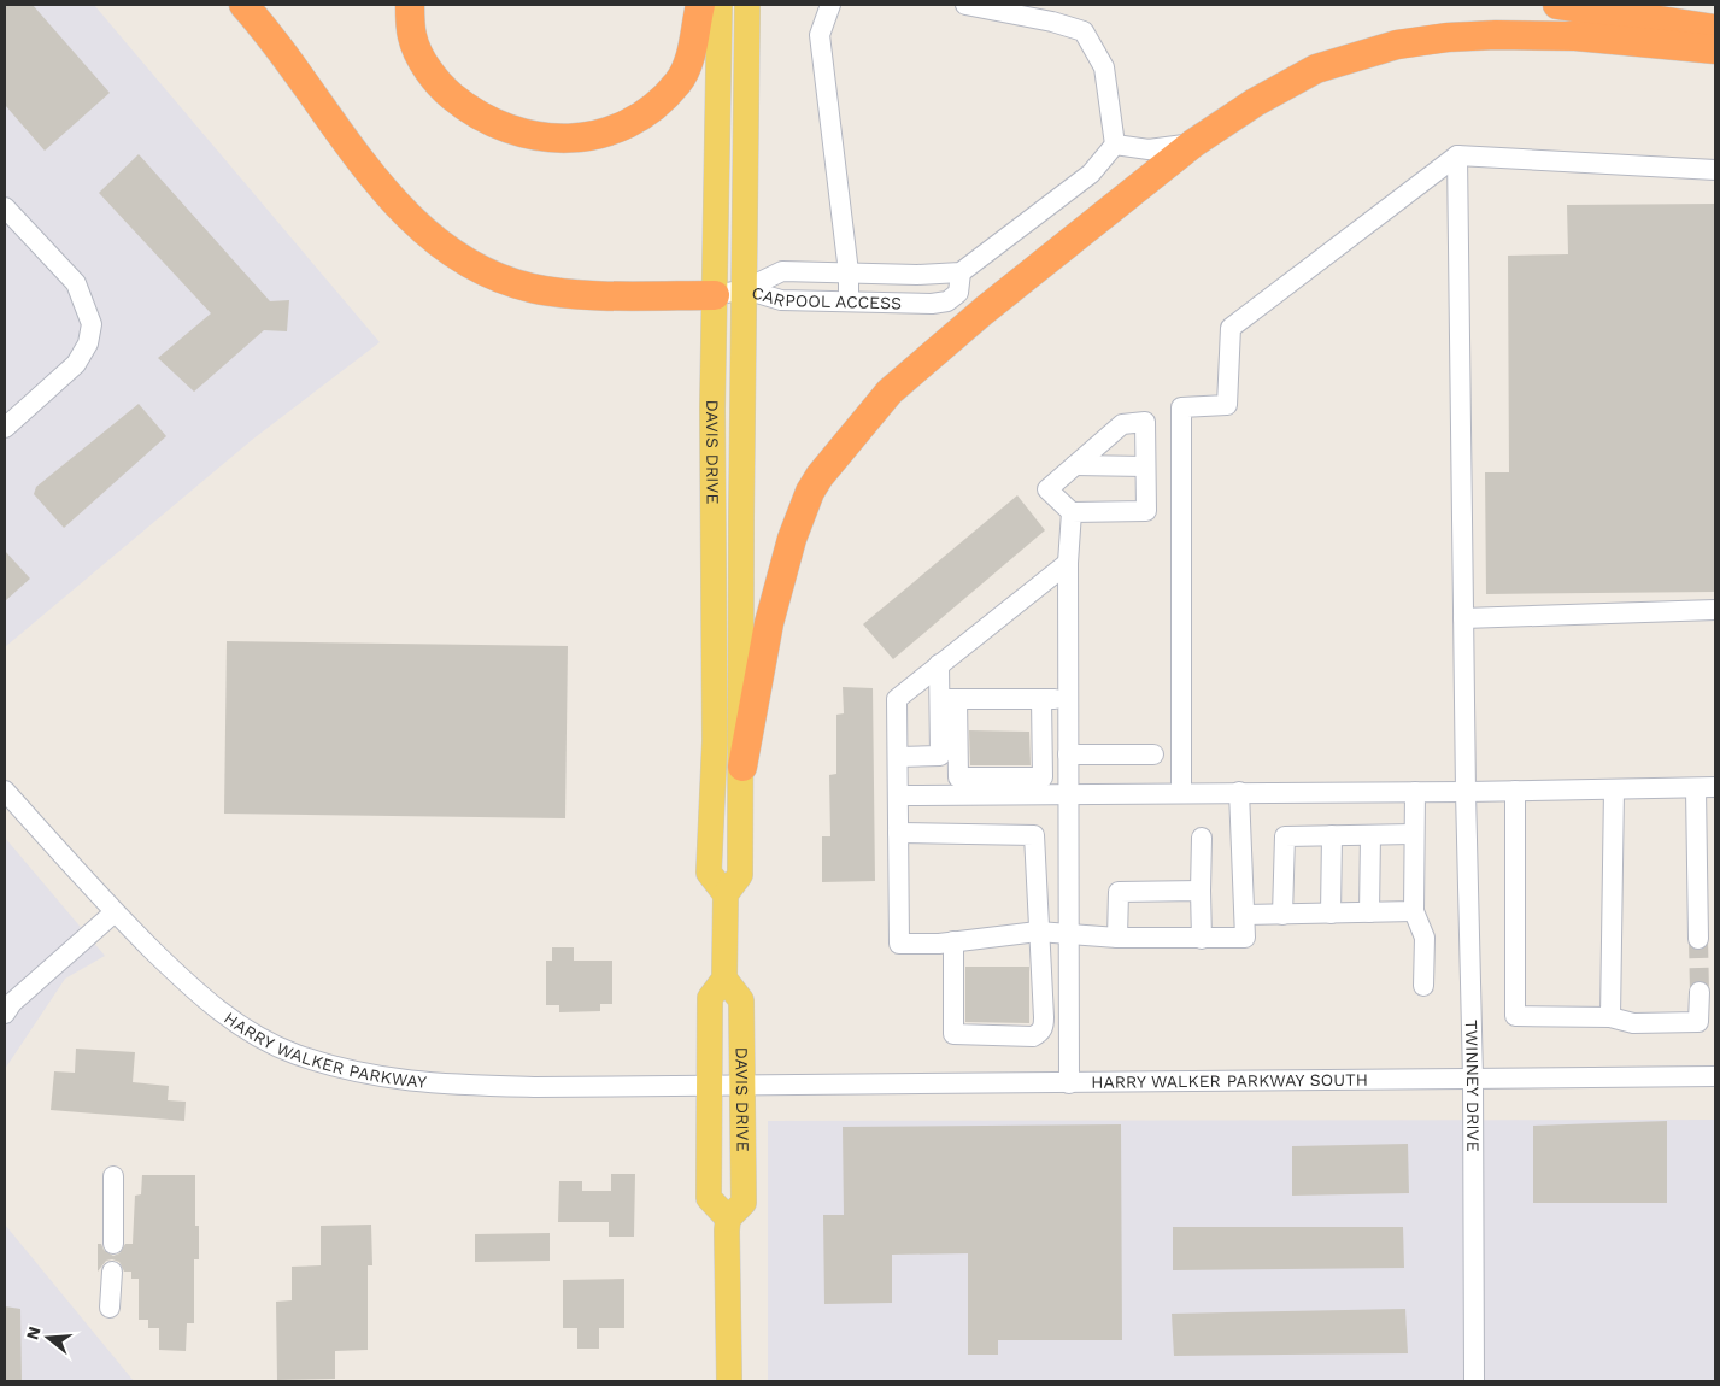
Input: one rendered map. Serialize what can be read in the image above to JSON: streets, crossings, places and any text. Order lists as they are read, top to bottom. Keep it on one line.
{"streets":{"main road":["DAVIS DRIVE"],"street":["CARPOOL ACCESS","HARRY WALKER PARKWAY","HARRY WALKER PARKWAY SOUTH","TWINNEY DRIVE"]},"crossings":[["CARPOOL ACCESS","DAVIS DRIVE"],["DAVIS DRIVE","HARRY WALKER PARKWAY"],["DAVIS DRIVE","HARRY WALKER PARKWAY SOUTH"],["HARRY WALKER PARKWAY","HARRY WALKER PARKWAY SOUTH"],["HARRY WALKER PARKWAY SOUTH","TWINNEY DRIVE"]],"north":"left"}
